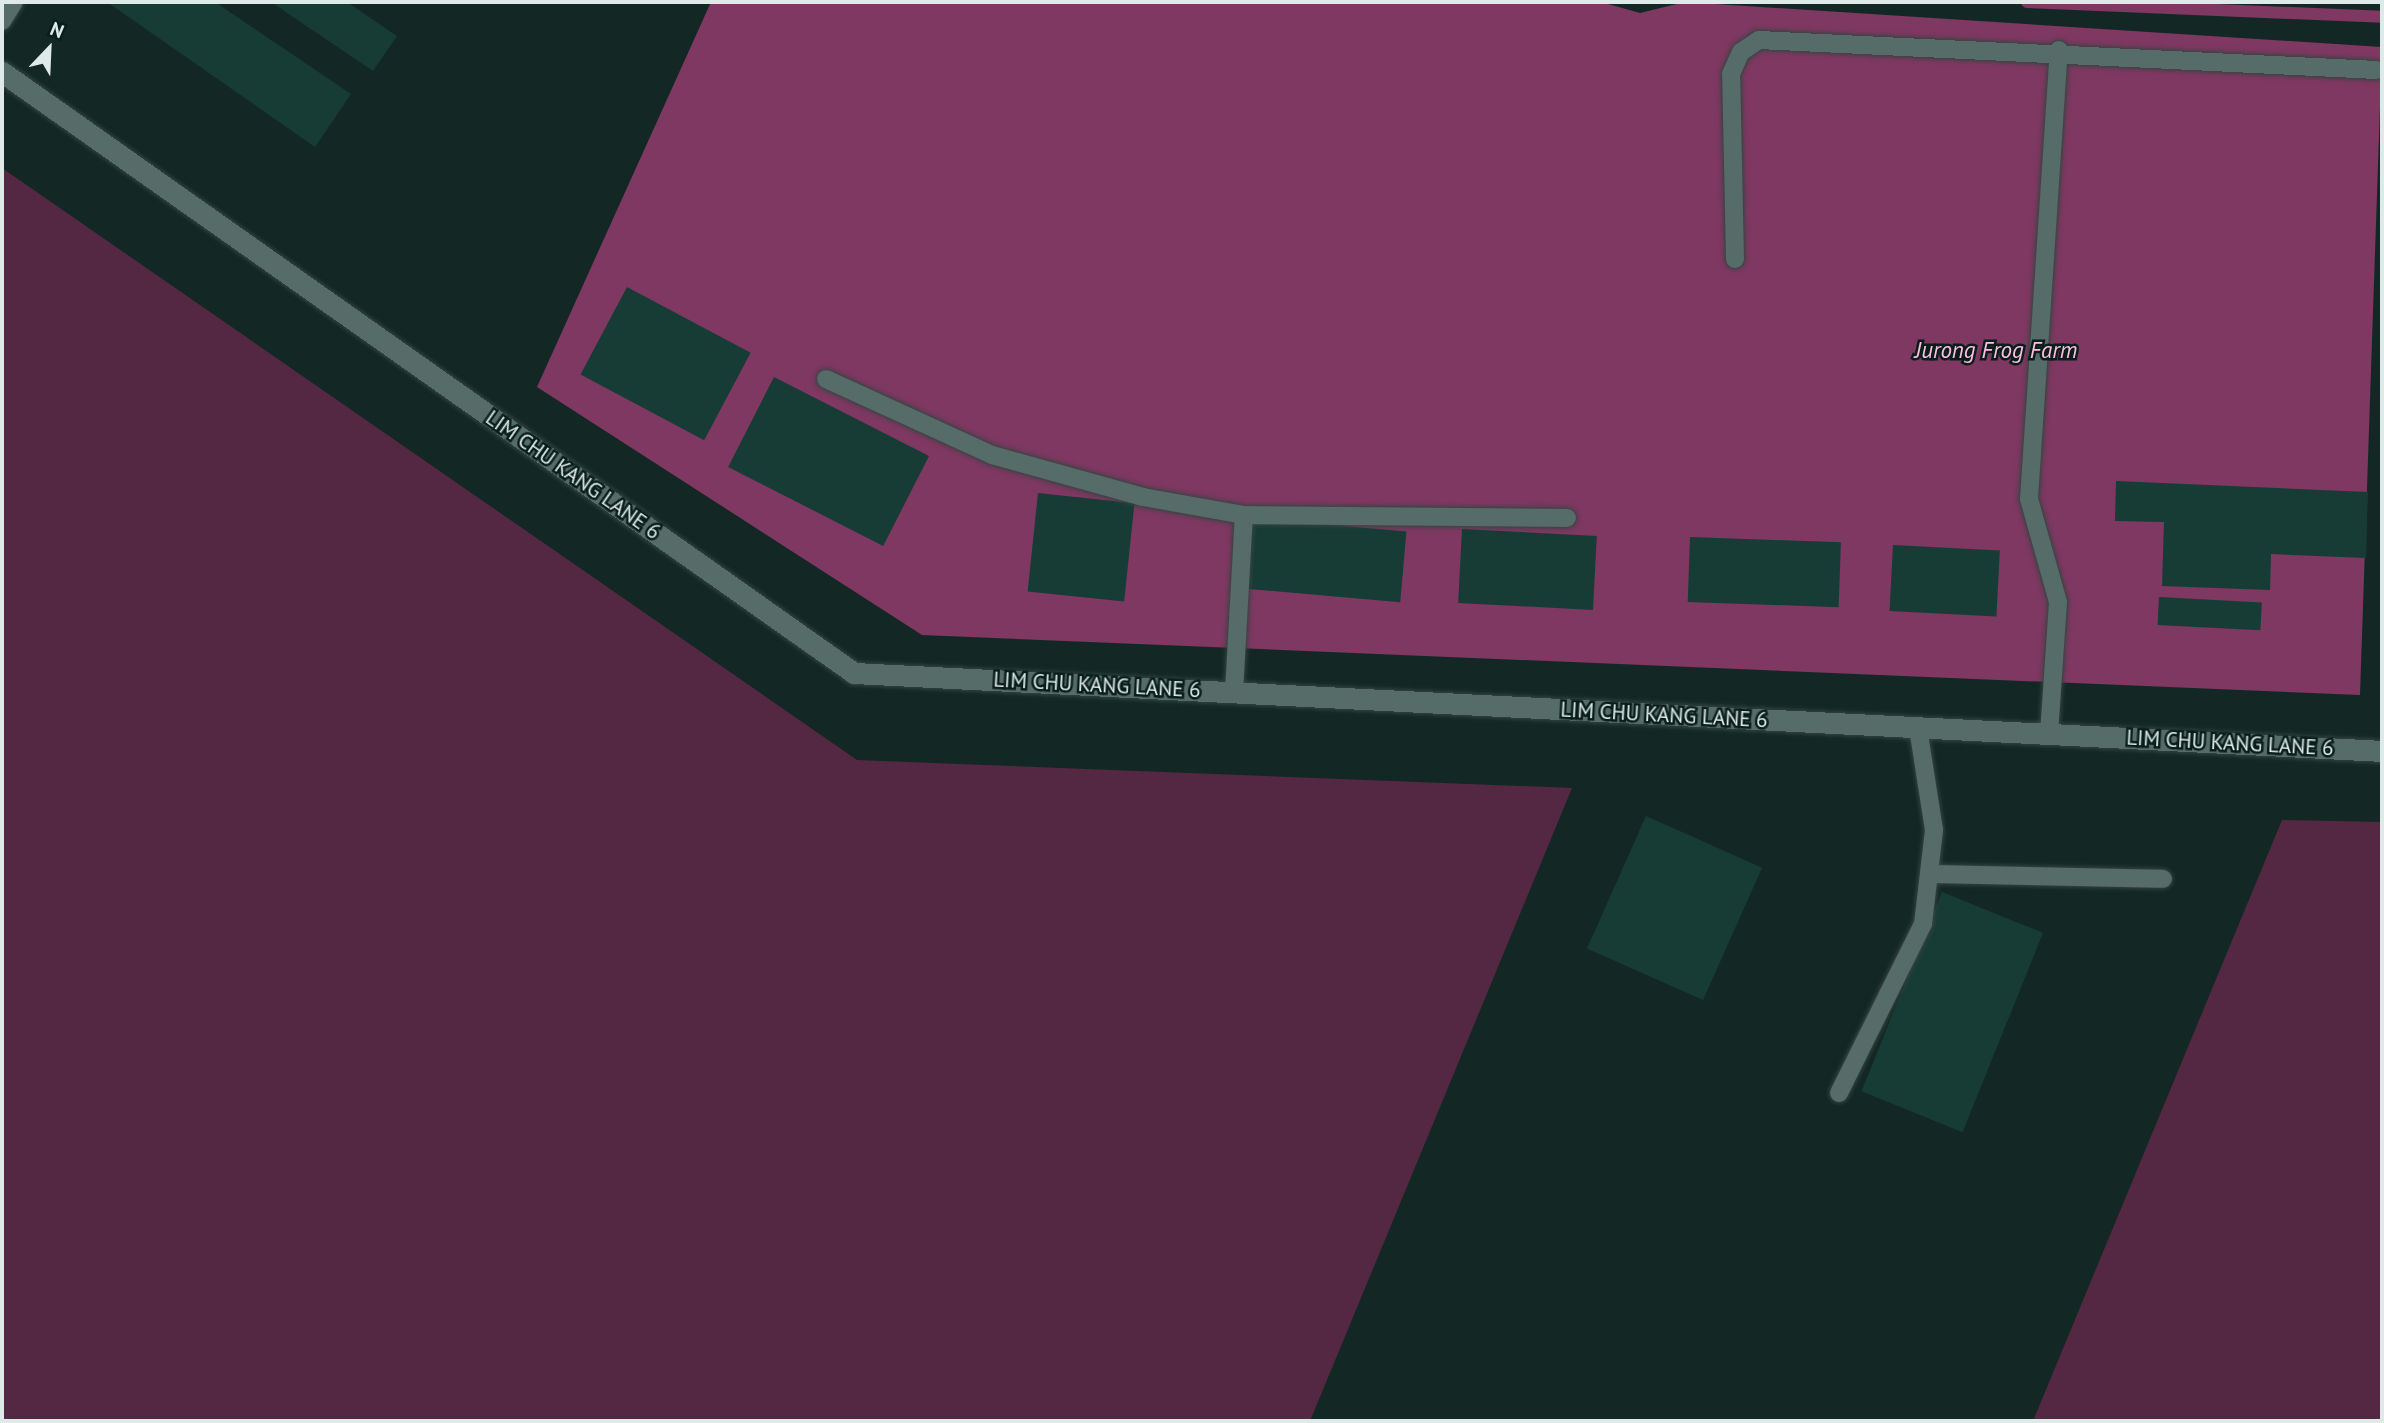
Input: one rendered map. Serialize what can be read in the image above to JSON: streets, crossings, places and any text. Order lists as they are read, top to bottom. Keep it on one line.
{"streets":{"street":["LIM CHU KANG LANE 6"]},"water":["Jurong Frog Farm"],"north":"top right"}
